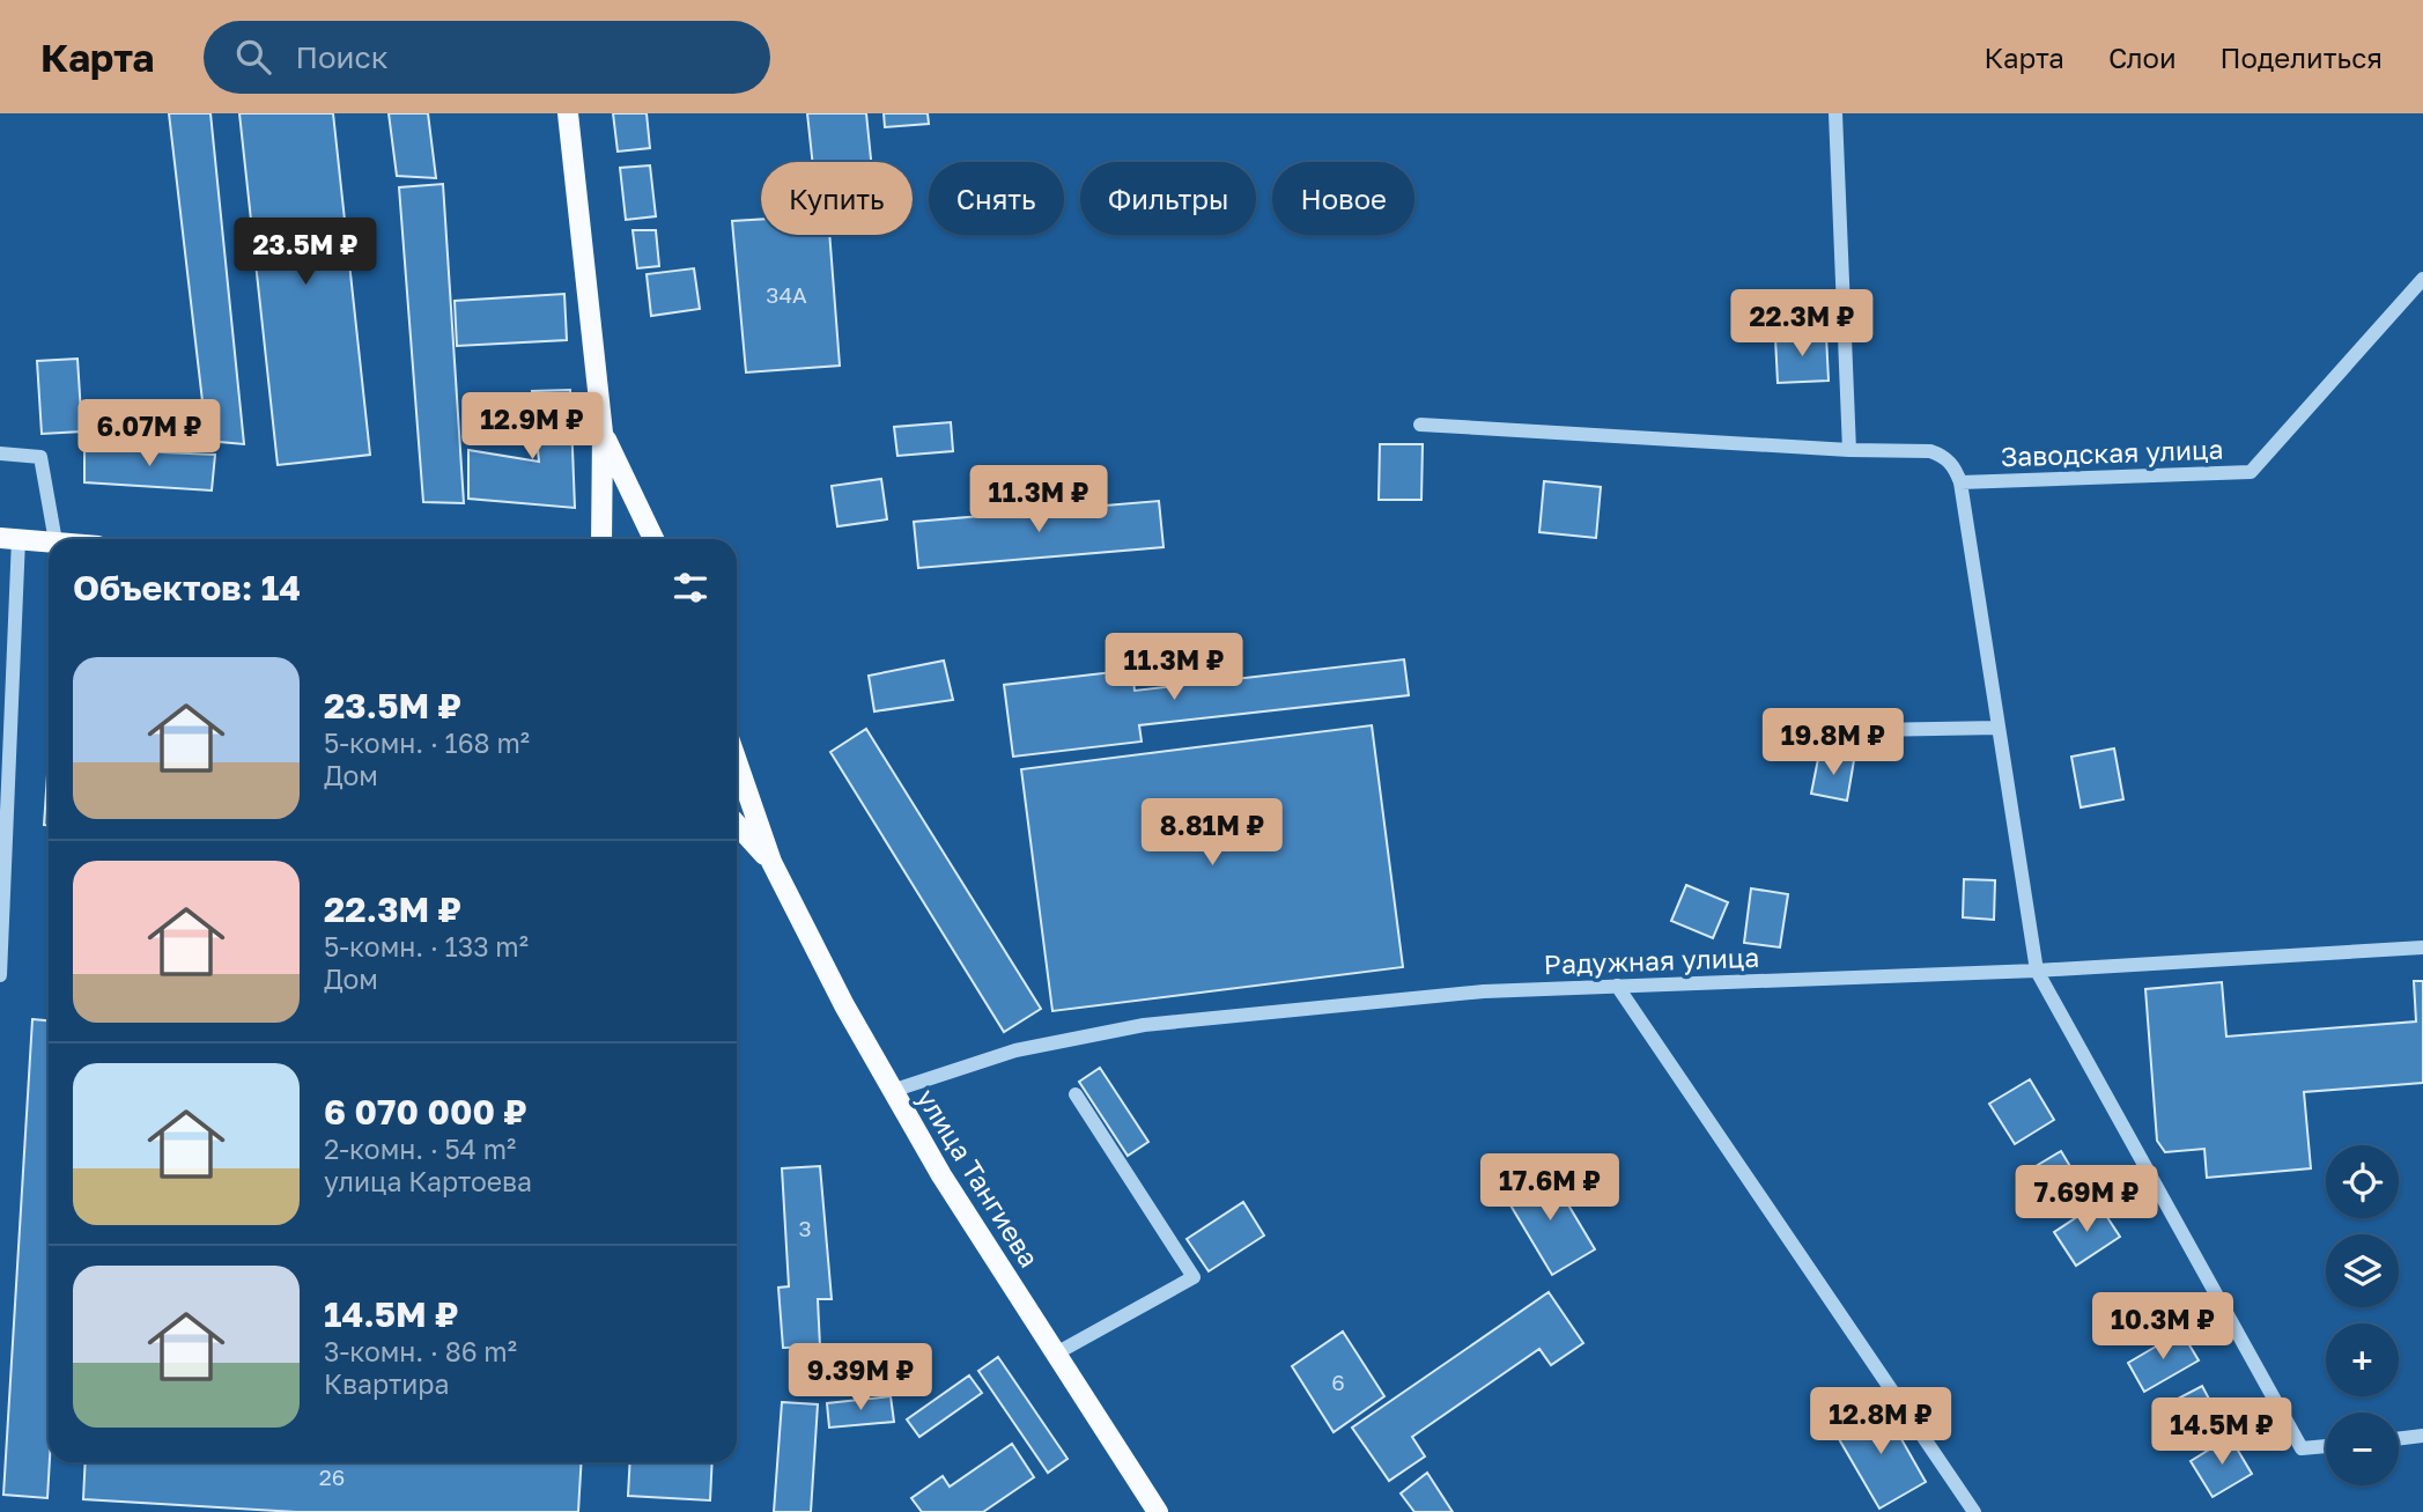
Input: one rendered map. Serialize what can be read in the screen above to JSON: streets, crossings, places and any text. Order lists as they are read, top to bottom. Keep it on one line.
{"streets":{"main road":["улица Тангиева"],"street":["Заводская улица","Радужная улица"]},"crossings":[["Радужная улица","улица Тангиева"]],"house_numbers":["34А","3","6","26"],"page":{"header":"Карта","search":"Поиск","nav":["Карта","Слои","Поделиться"],"chip":["Купить","Снять","Фильтры","Новое"],"price":["23.5M ₽","22.3M ₽","12.9M ₽","6.07M ₽","11.3M ₽","11.3M ₽","19.8M ₽","8.81M ₽","17.6M ₽","7.69M ₽","10.3M ₽","9.39M ₽","12.8M ₽","14.5M ₽"],"heading":"Объектов: 14","list":[{"name":"23.5M ₽","note":"5-комн. · 168 m² · Дом"},{"name":"22.3M ₽","note":"5-комн. · 133 m² · Дом"},{"name":"6 070 000 ₽","note":"2-комн. · 54 m² · улица Картоева"},{"name":"14.5M ₽","note":"3-комн. · 86 m² · Квартира"}],"map_buttons":["+","−"]}}
